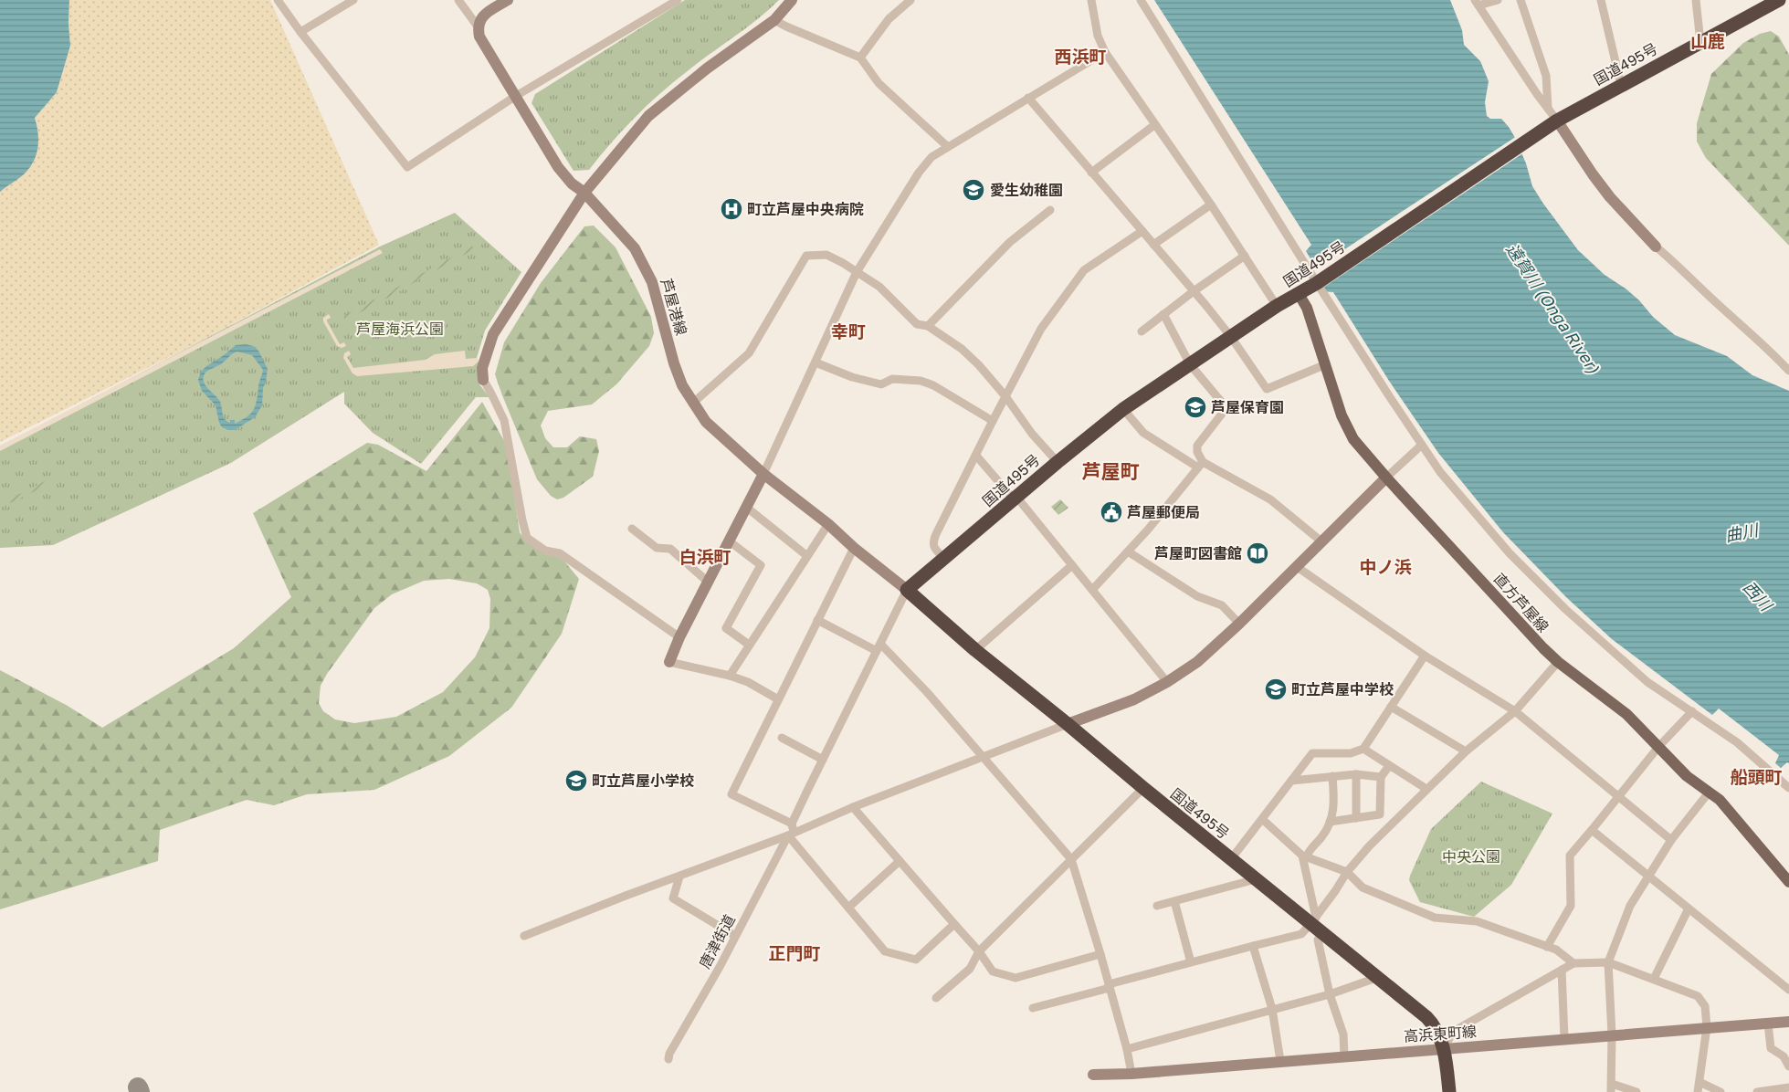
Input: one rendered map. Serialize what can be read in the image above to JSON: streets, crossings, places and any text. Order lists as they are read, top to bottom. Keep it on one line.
{"streets":{"highway":["国道495号"],"main road":["芦屋港線","直方芦屋線","高浜東町線"],"street":["唐津街道"]},"crossings":[["国道495号","芦屋港線"],["国道495号","直方芦屋線"],["国道495号","高浜東町線"]],"districts":["山鹿","西浜町","幸町","芦屋町","白浜町","中ノ浜","船頭町","正門町"],"water":["遠賀川 (Onga River)","曲川","西川"],"parks":["芦屋海浜公園","中央公園"],"places":{"school or university":["愛生幼稚園","芦屋保育園","町立芦屋中学校","町立芦屋小学校"],"hospital":["町立芦屋中央病院"],"public building":["芦屋郵便局"],"library":["芦屋町図書館"]}}
